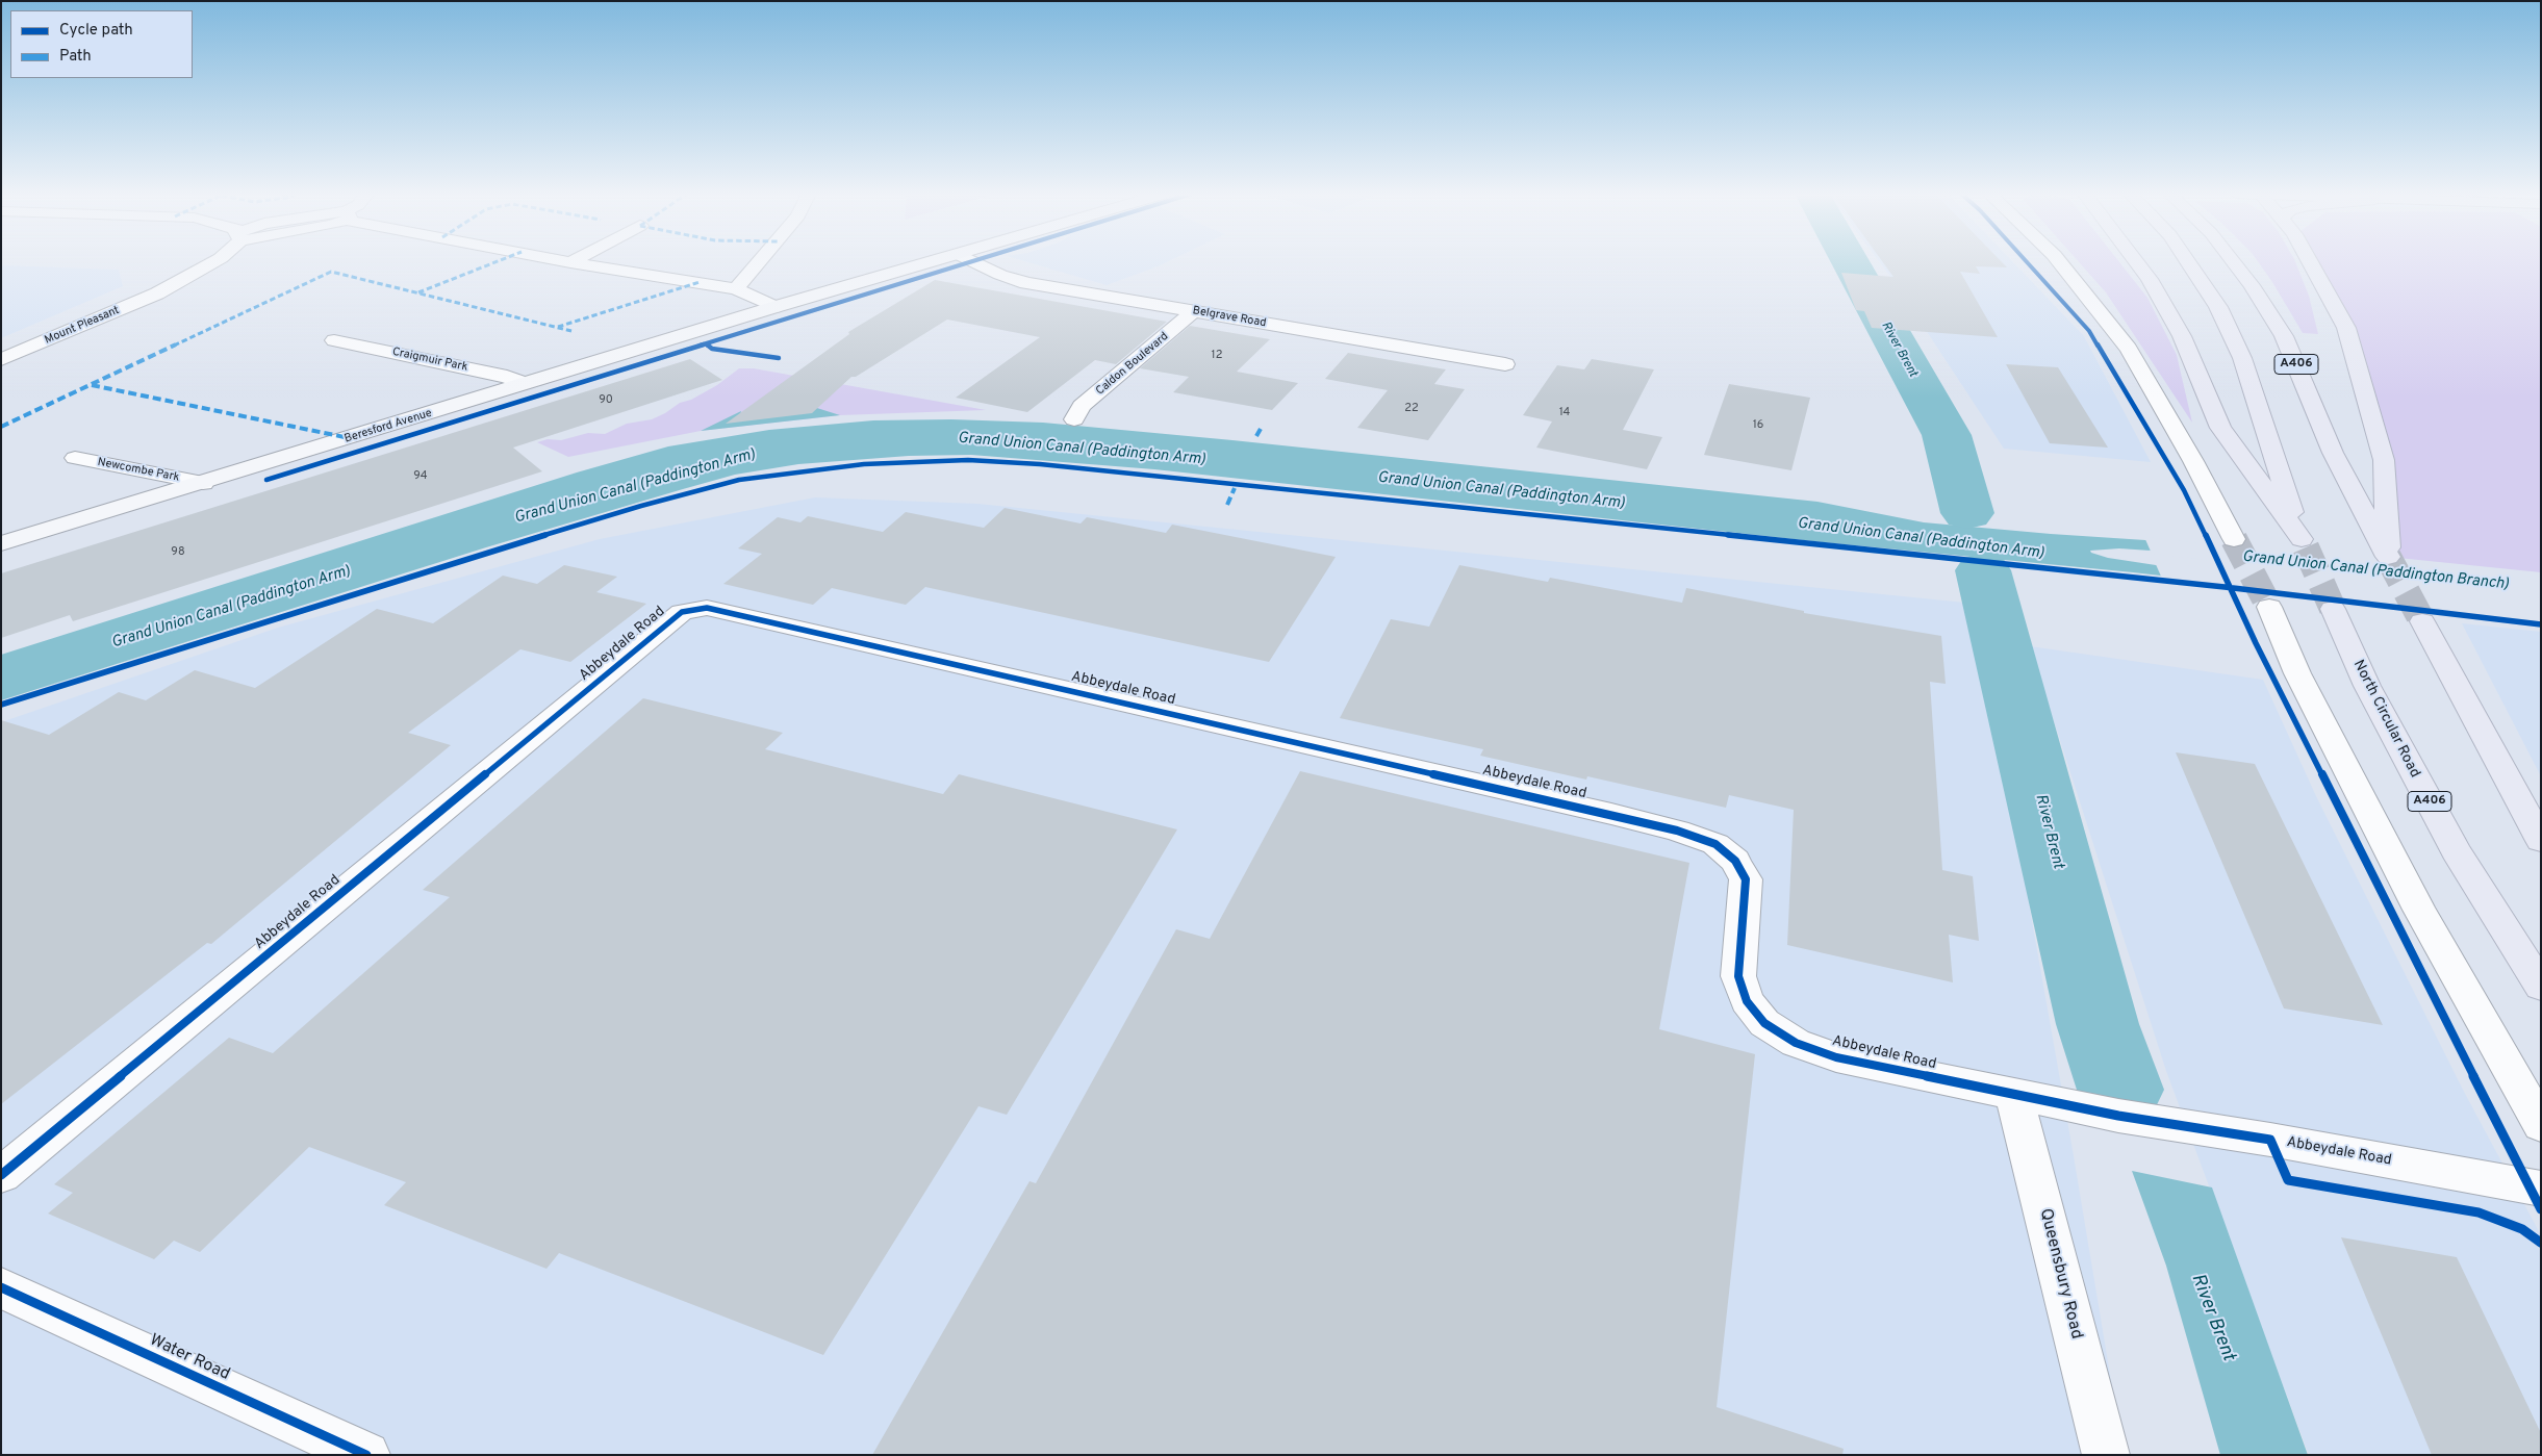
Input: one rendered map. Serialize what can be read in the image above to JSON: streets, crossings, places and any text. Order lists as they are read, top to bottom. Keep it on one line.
{"streets":{"highway":["A406","North Circular Road"],"street":["Belgrave Road","Mount Pleasant","Craigmuir Park","Caldon Boulevard","Beresford Avenue","Newcombe Park","Abbeydale Road","Queensbury Road","Water Road"]},"crossings":[["Belgrave Road","Caldon Boulevard"],["Craigmuir Park","Beresford Avenue"],["Beresford Avenue","Newcombe Park"],["Abbeydale Road","Queensbury Road"]],"water":["River Brent","Grand Union Canal (Paddington Arm)","Grand Union Canal (Paddington Branch)"],"house_numbers":["12","90","22","14","16","94","98"],"legend":["Cycle path","Path"]}
